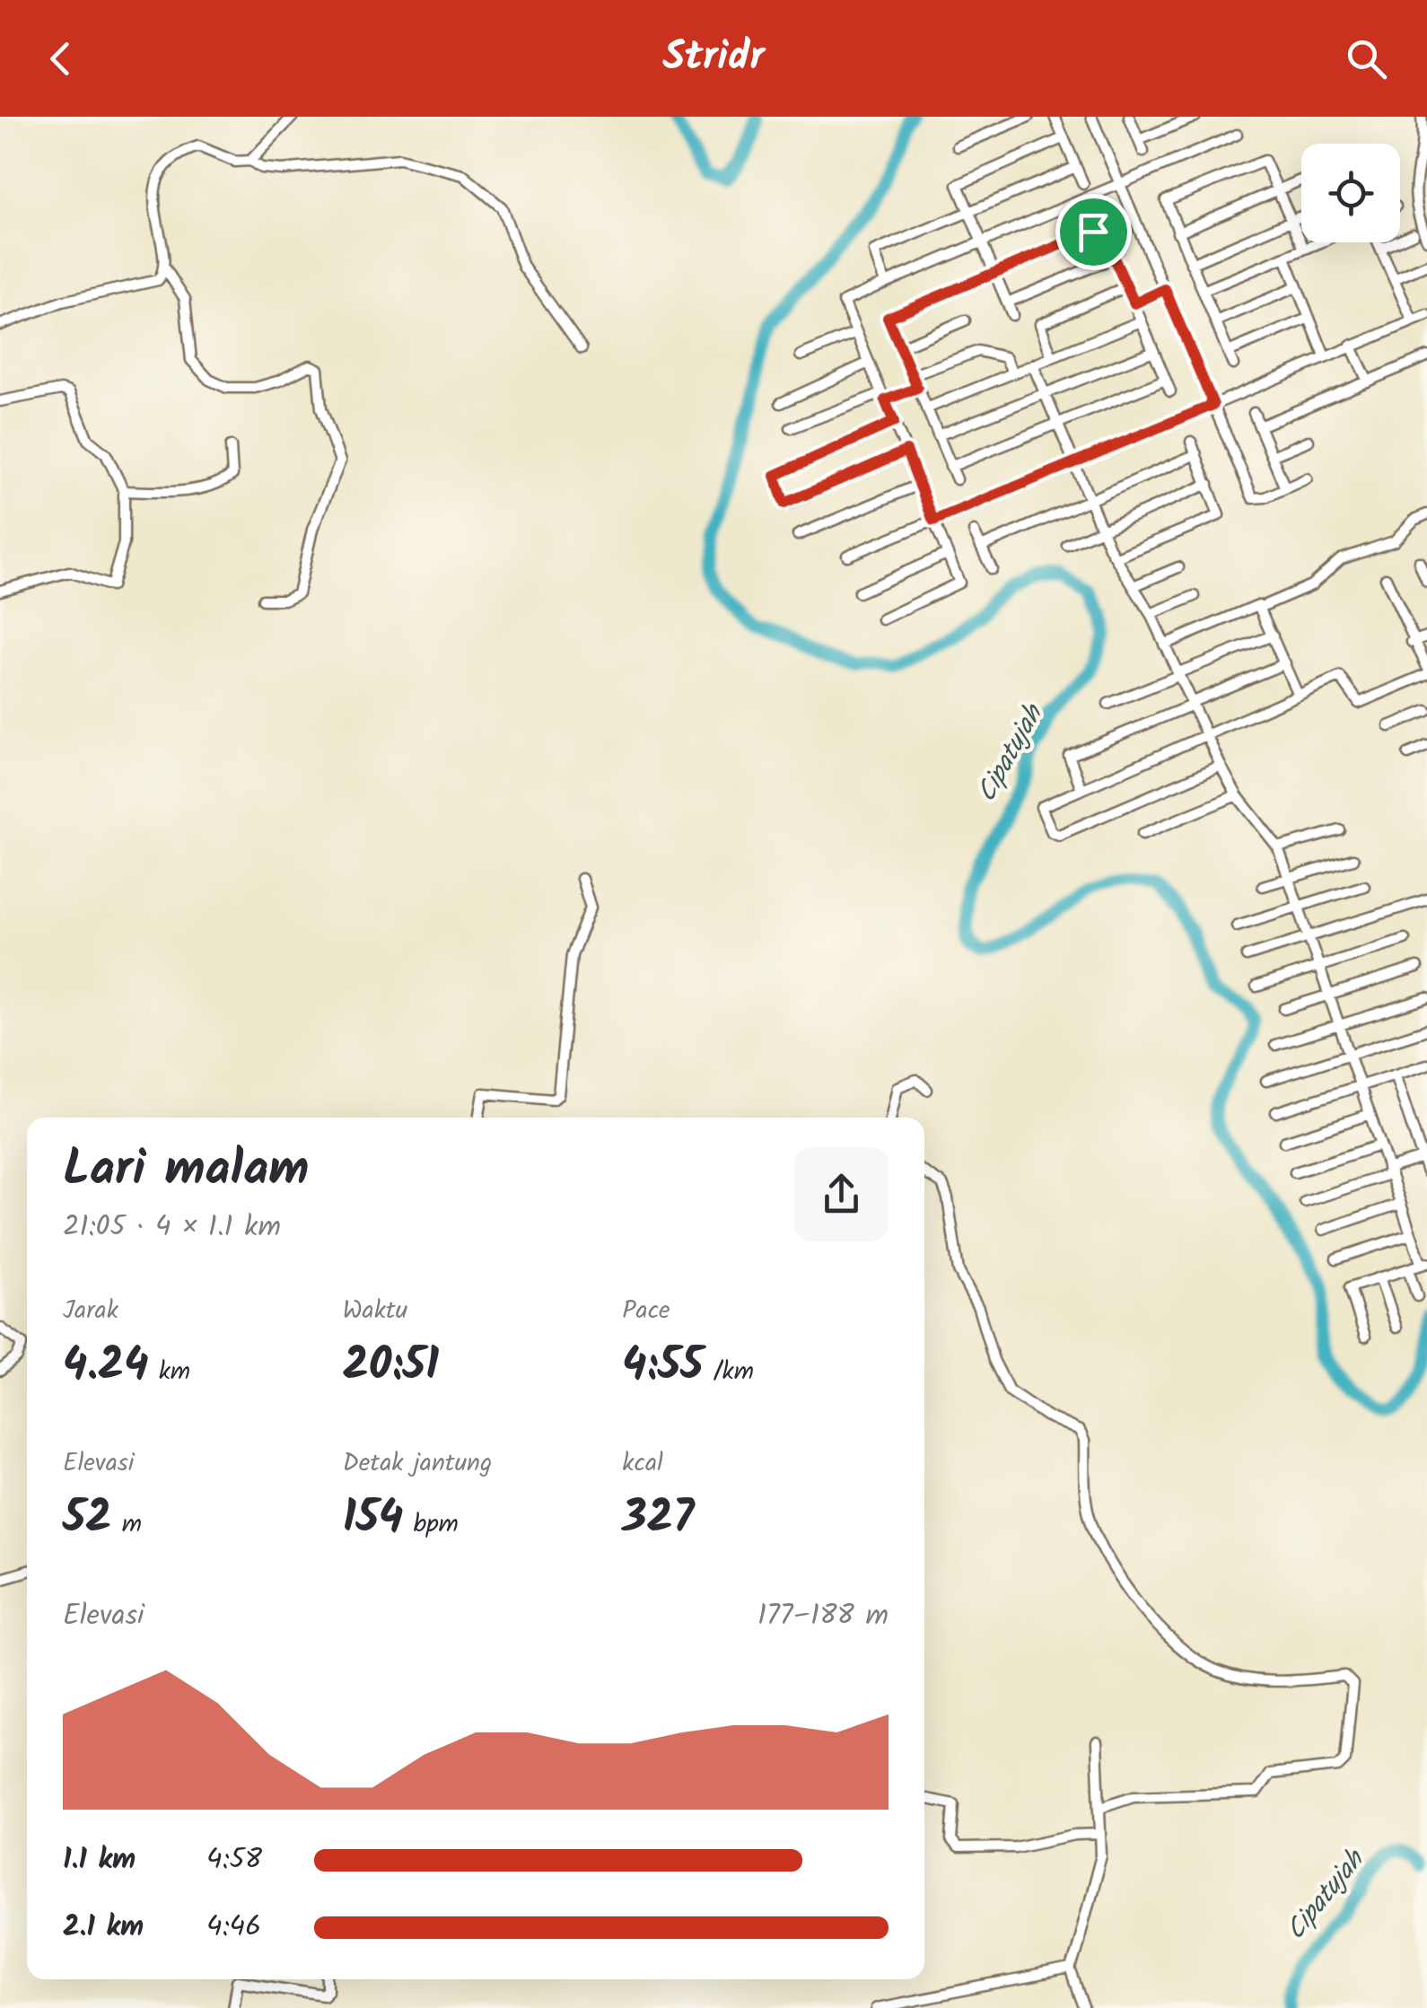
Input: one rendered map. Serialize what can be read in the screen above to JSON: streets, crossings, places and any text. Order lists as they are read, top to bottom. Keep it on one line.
{"water":["Cipatujah"],"page":{"header":"Stridr","heading":["Lari malam","21:05 · 4 × 1.1 km"],"stats":[["Jarak","4.24 km"],["Waktu","20:51"],["Pace","4:55 /km"],["Elevasi","52 m"],["Detak jantung","154 bpm"],["kcal","327"]],"chart":["Elevasi","177–188 m"],"list":[{"name":"1.1 km","note":"4:58"},{"name":"2.1 km","note":"4:46"}]}}
